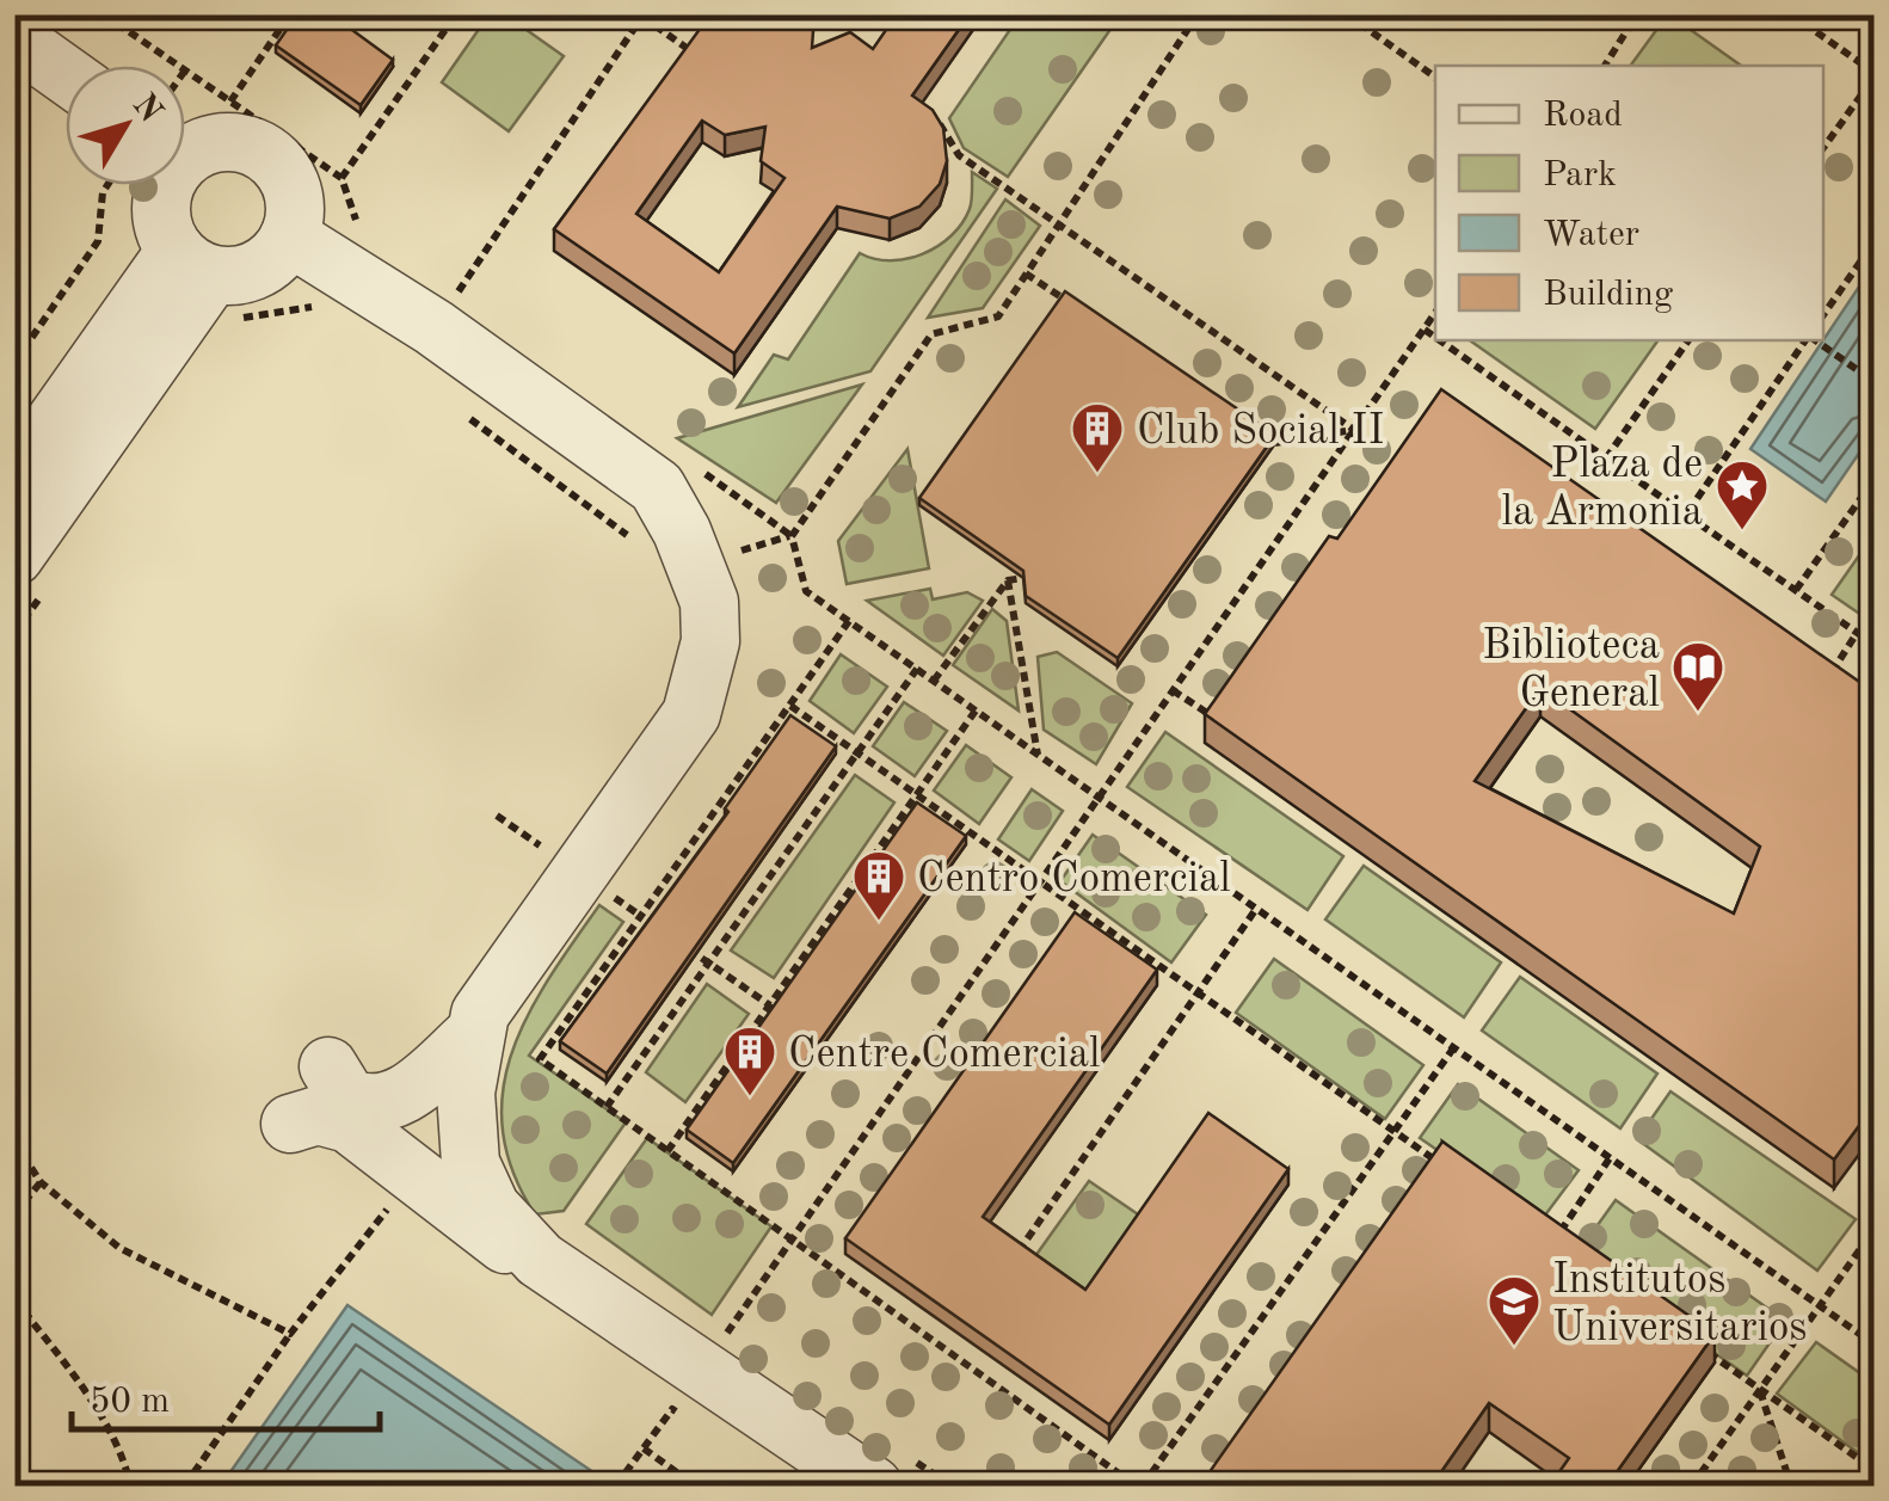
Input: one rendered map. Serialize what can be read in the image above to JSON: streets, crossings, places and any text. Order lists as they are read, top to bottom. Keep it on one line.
{"places":{"building":["Club Social II","Centro Comercial","Centre Comercial"],"place":["Plaza de la Armonia"],"library":["Biblioteca General"],"school or university":["Institutos Universitarios"]},"legend":["Road","Park","Water","Building"],"scale_bar":"50 m","north":"top right"}
